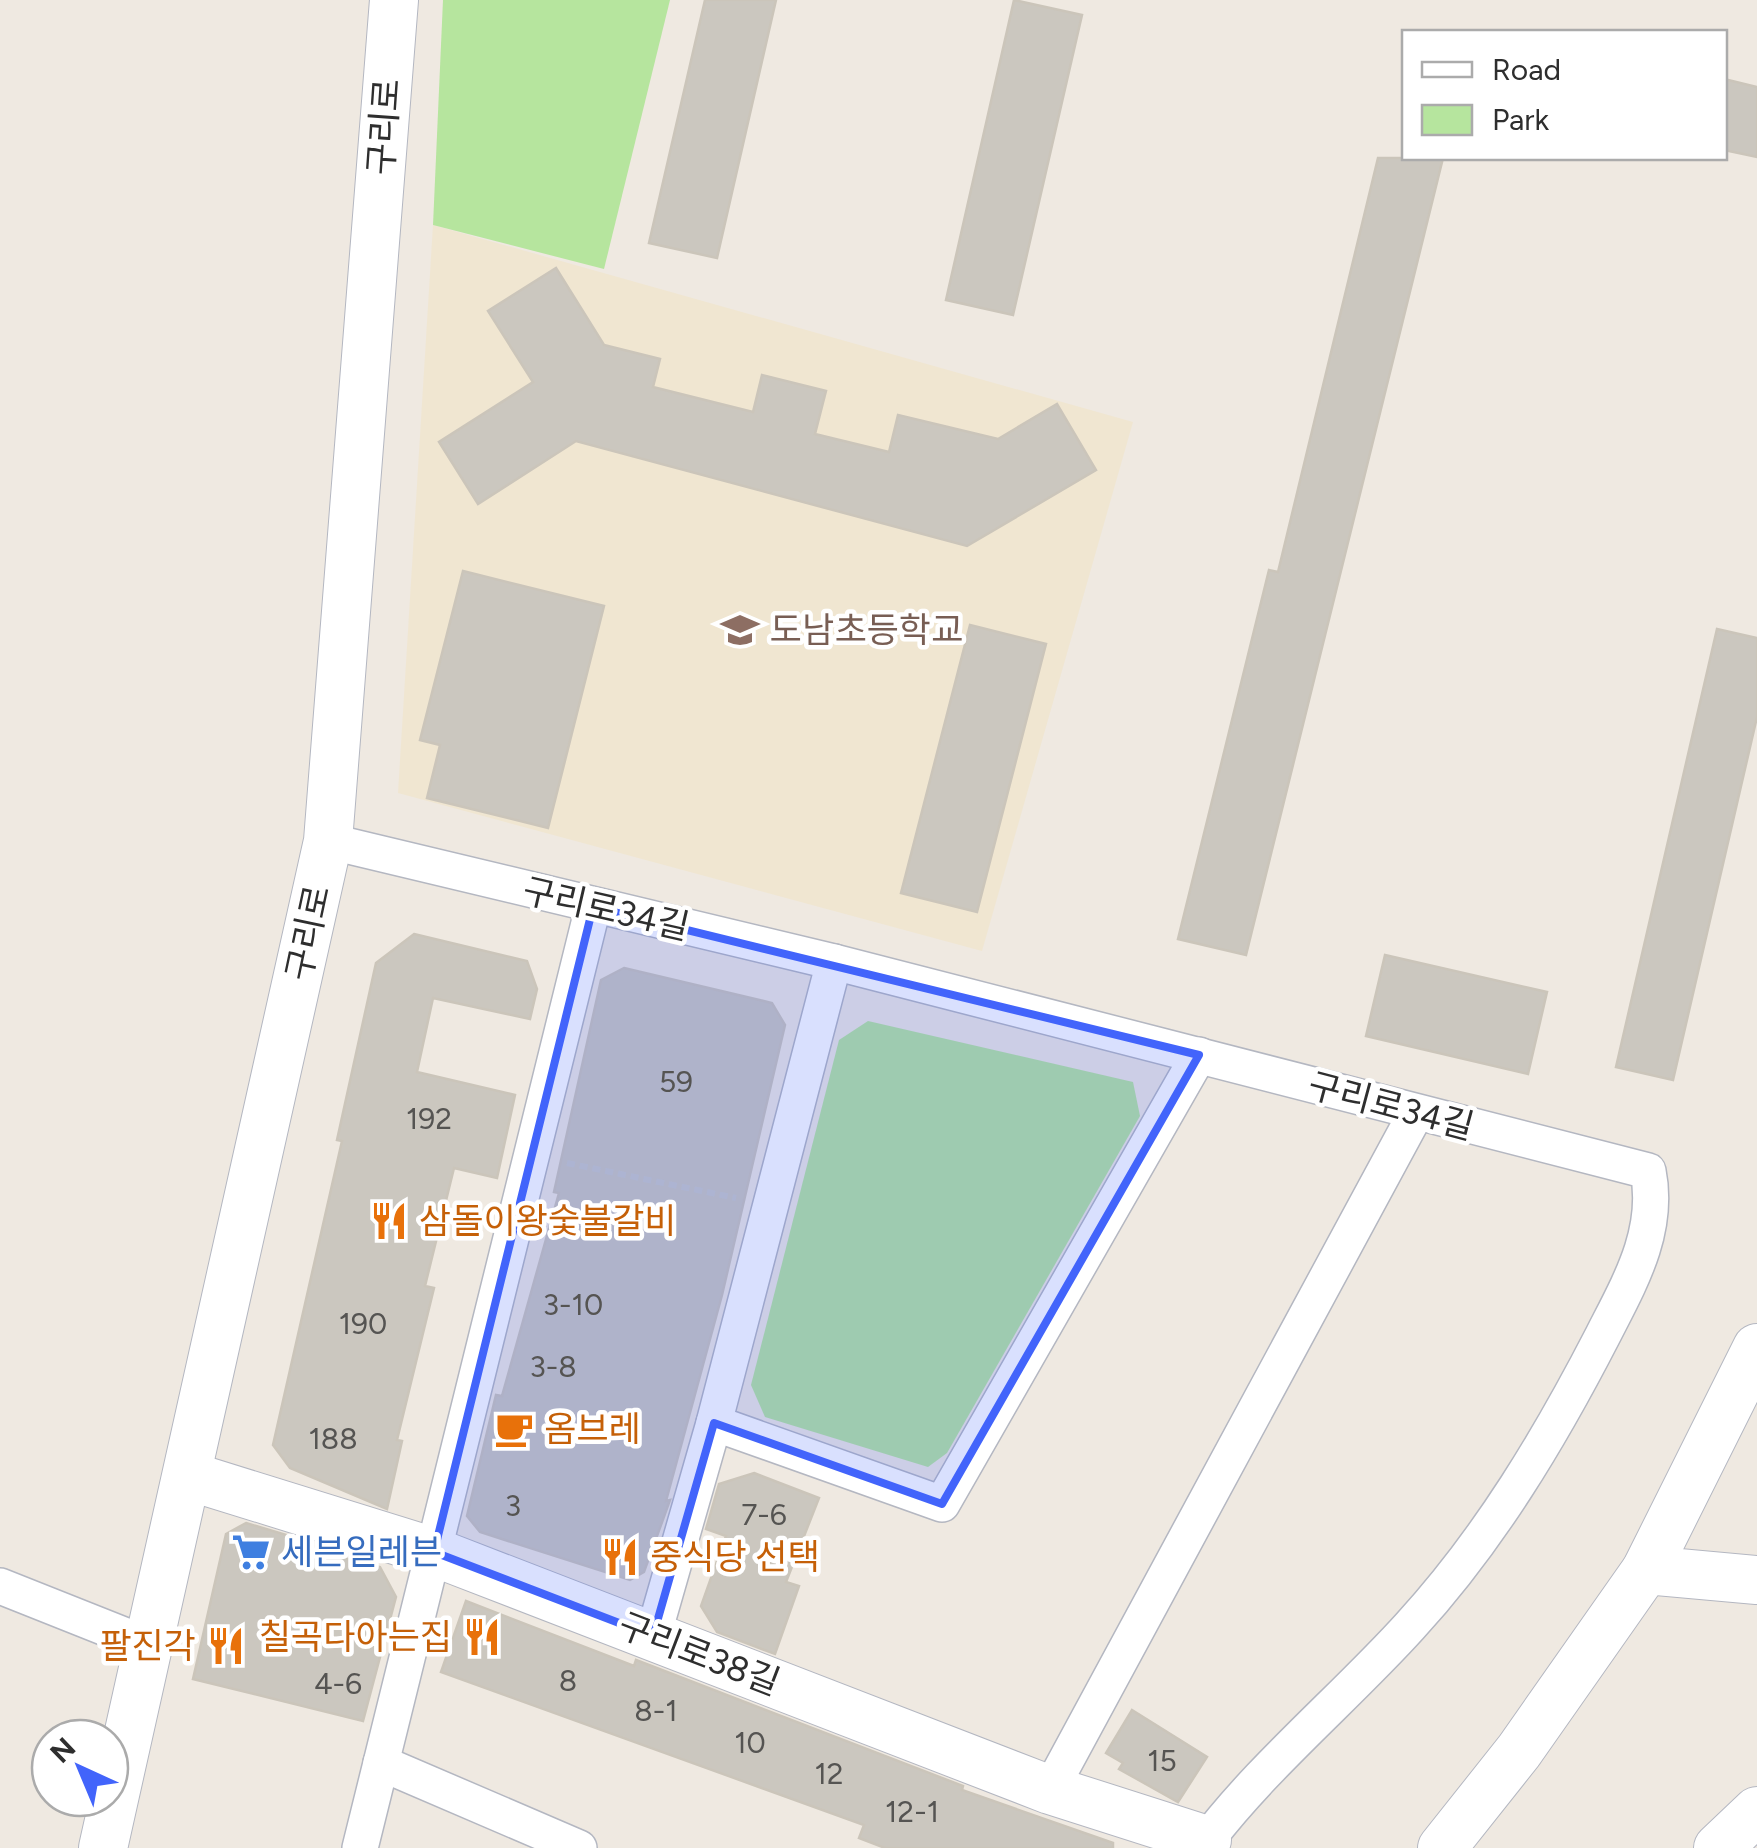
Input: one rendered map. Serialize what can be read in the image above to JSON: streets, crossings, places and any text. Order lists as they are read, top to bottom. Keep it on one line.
{"streets":{"street":["구리로","구리로34길","구리로38길"]},"crossings":[["구리로","구리로34길"],["구리로","구리로38길"],["구리로34길","구리로38길"]],"places":{"school or university":["도남초등학교"],"restaurant":["삼돌이왕숯불갈비","중식당 선택","칠곡다아는집","팔진각"],"cafe":["옴브레"],"supermarket":["세븐일레븐"]},"house_numbers":["59","192","3-10","190","3-8","188","3","7-6","8","4-6","8-1","10","15","12","12-1"],"legend":["Road","Park"],"north":"top left"}
